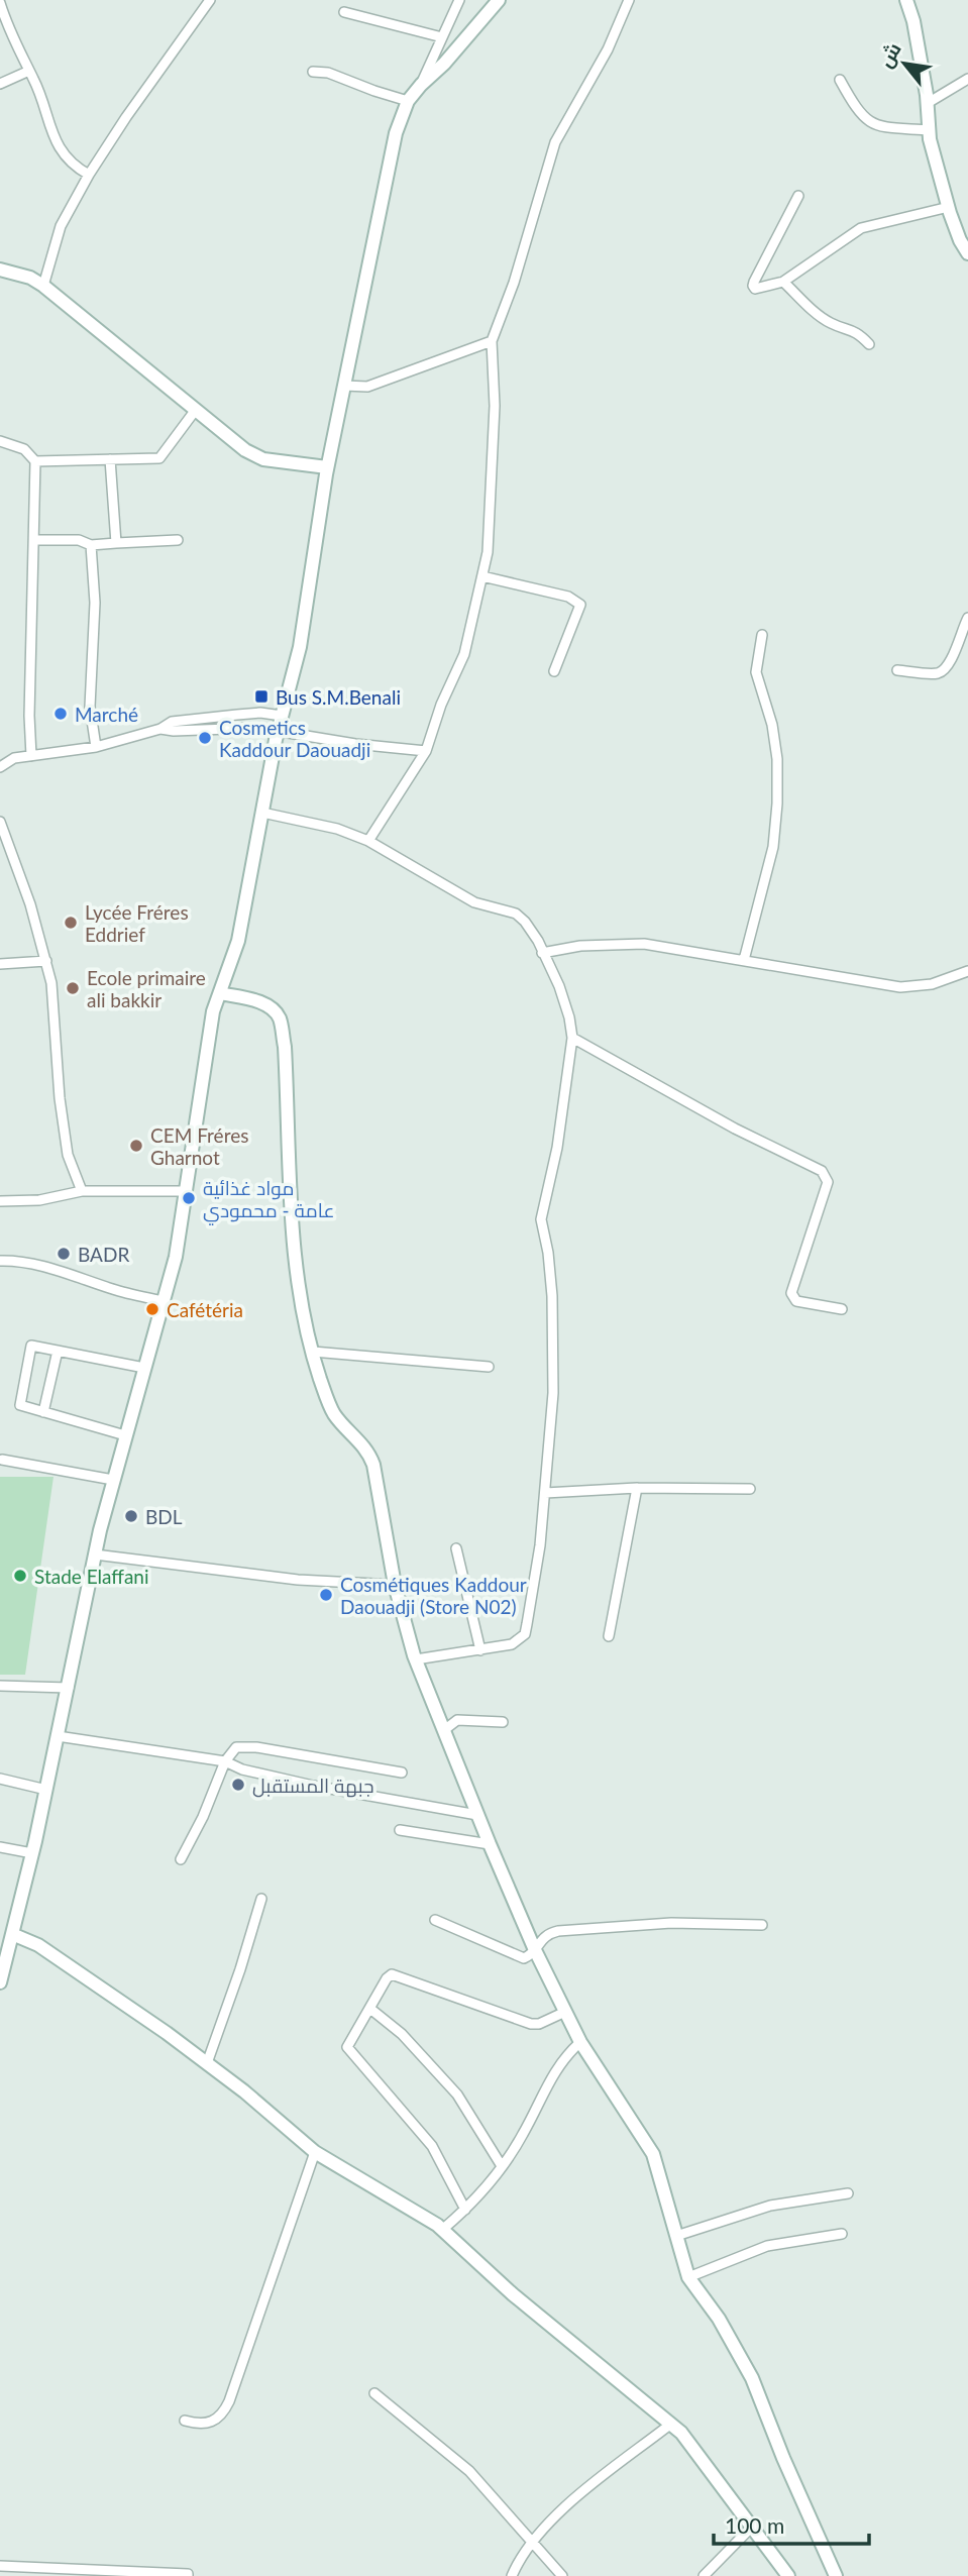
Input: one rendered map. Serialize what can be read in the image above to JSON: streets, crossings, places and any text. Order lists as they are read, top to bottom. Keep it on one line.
{"places":{"transit":["Bus S.M.Benali"],"other":["Marché","Cosmetics Kaddour Daouadji","Lycée Fréres Eddrief","Ecole primaire ali bakkir","CEM Fréres Gharnot","مواد غذائية عامة - محمودي","BADR","Cafétéria","BDL","Stade Elaffani","Cosmétiques Kaddour Daouadji (Store N02)","جبهة المستقبل"]},"scale_bar":"100 m","north":"top left"}
